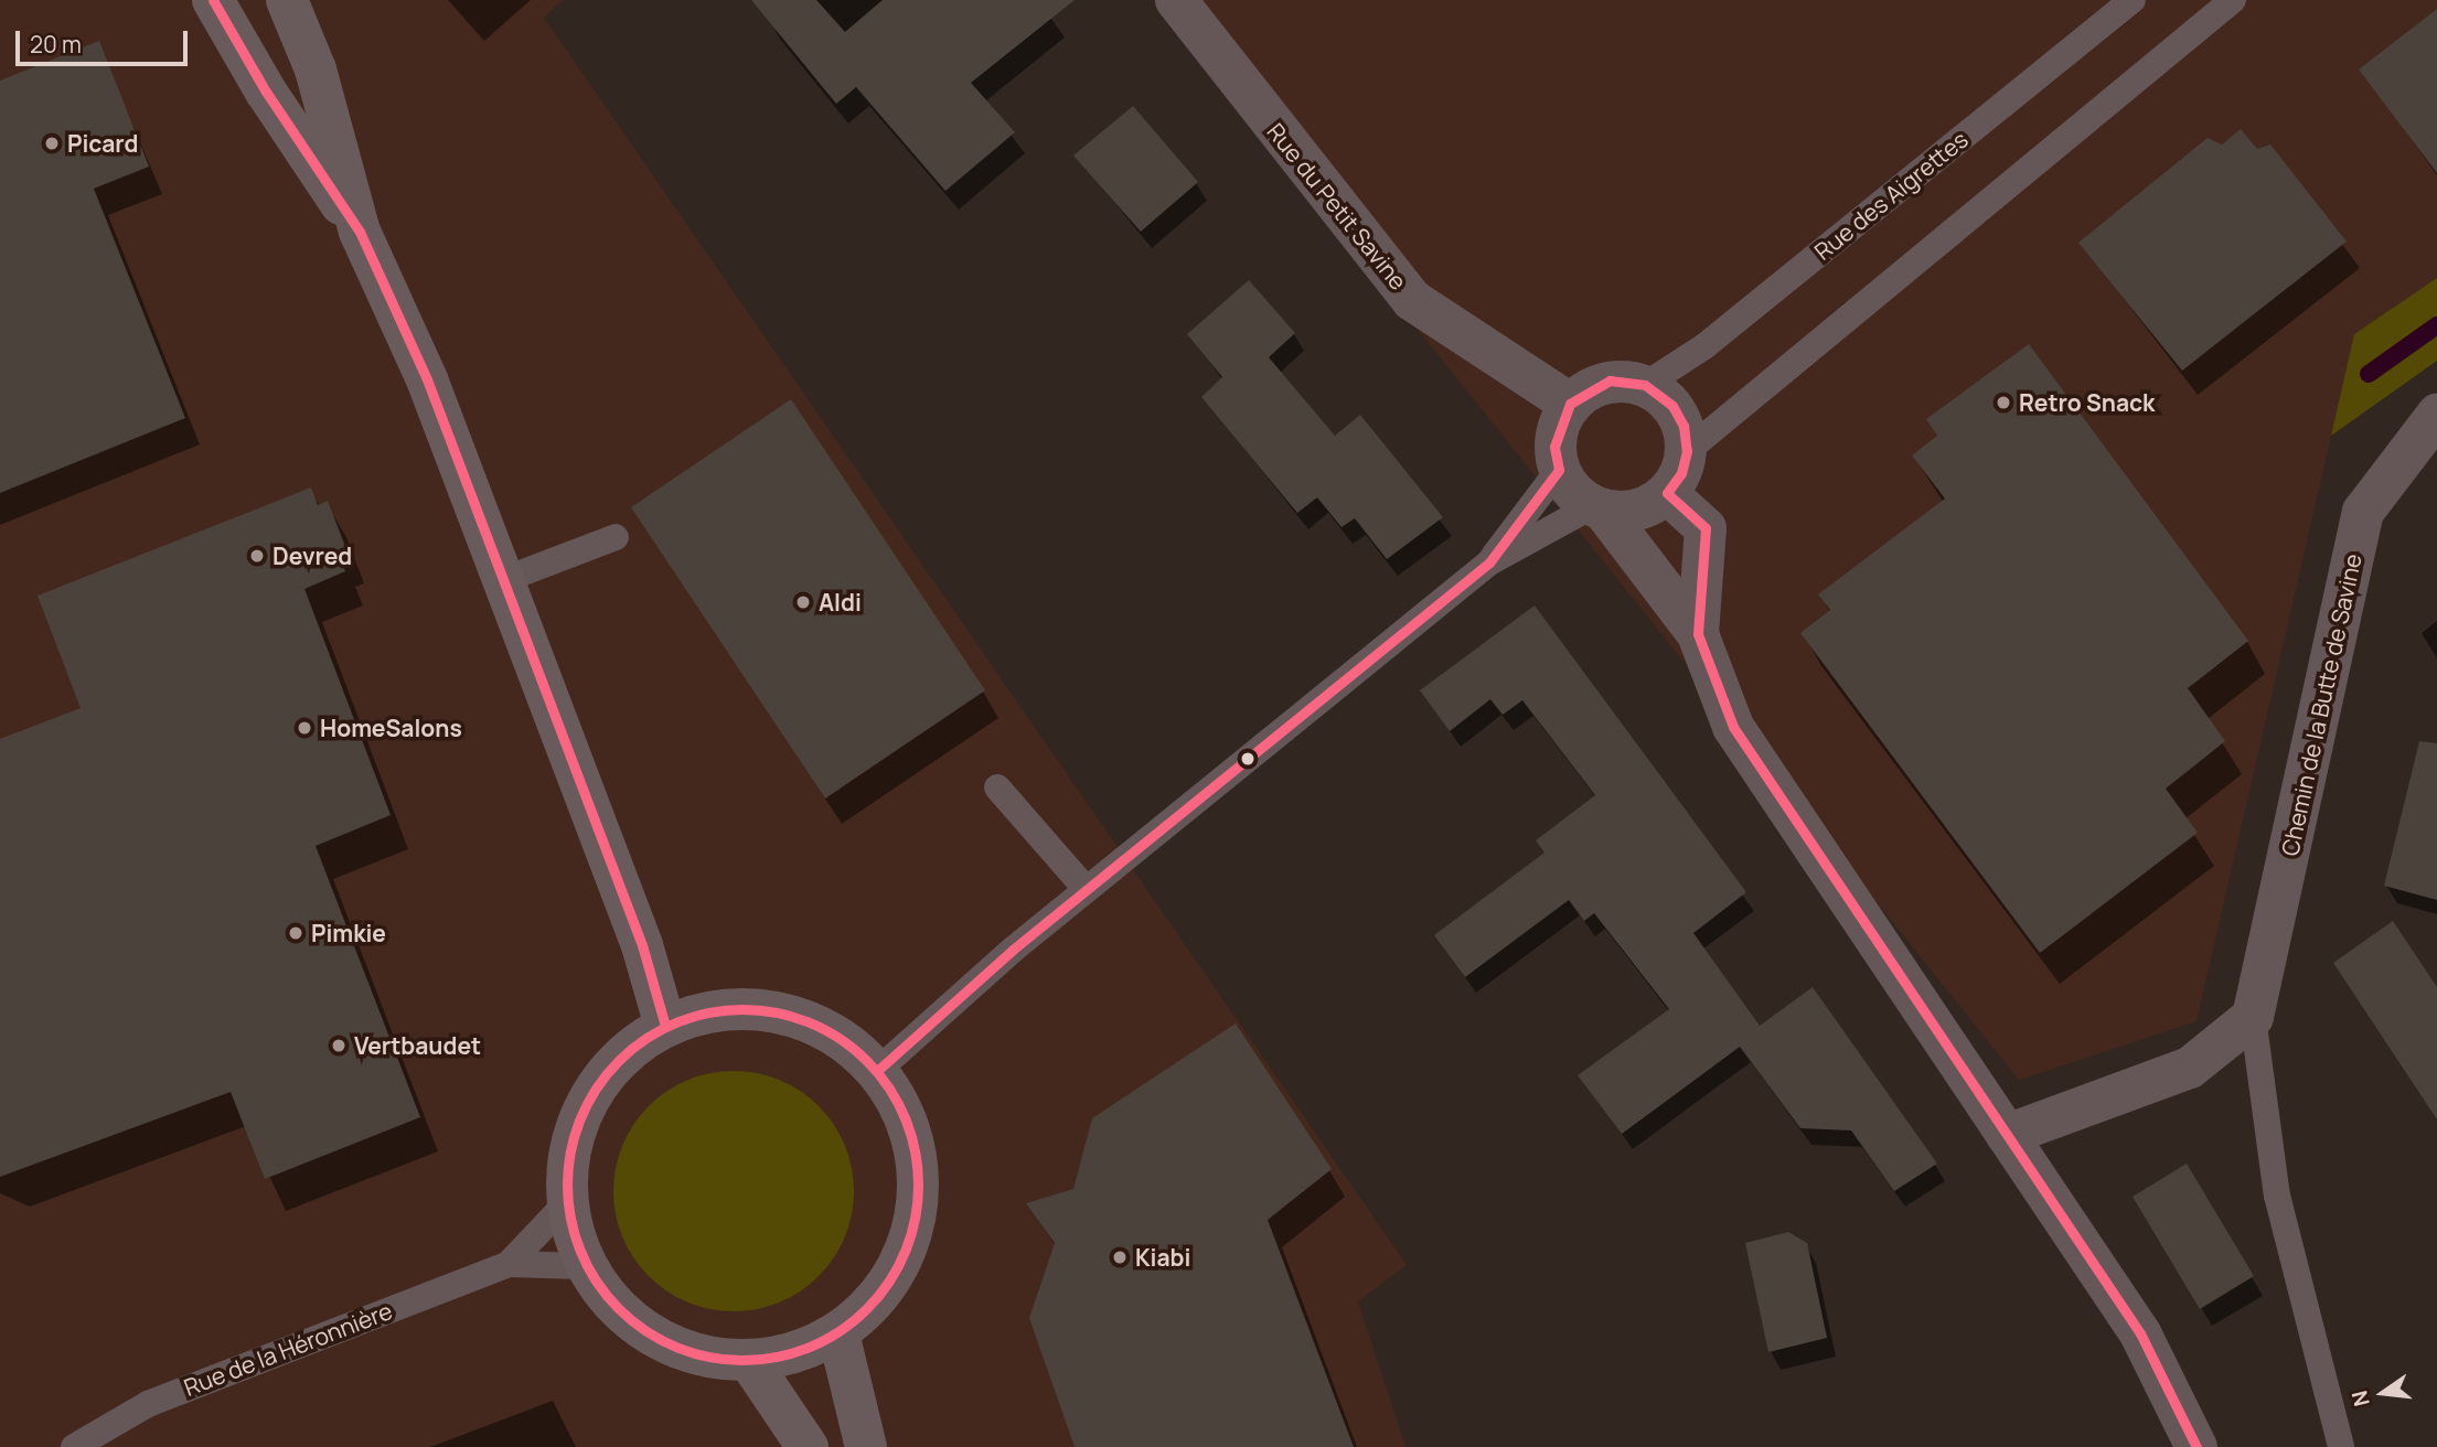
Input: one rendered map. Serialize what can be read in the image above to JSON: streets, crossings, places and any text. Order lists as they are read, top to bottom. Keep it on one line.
{"streets":{"street":["Rue du Petit Savine","Chemin de la Butte de Savine"],"lane":["Rue des Aigrettes","Rue de la Héronnière"]},"crossings":[["Rue des Aigrettes","Rue du Petit Savine"]],"places":["Picard","Retro Snack","Devred","Aldi","HomeSalons","Pimkie","Vertbaudet","Kiabi"],"scale_bar":"20 m","north":"left"}
